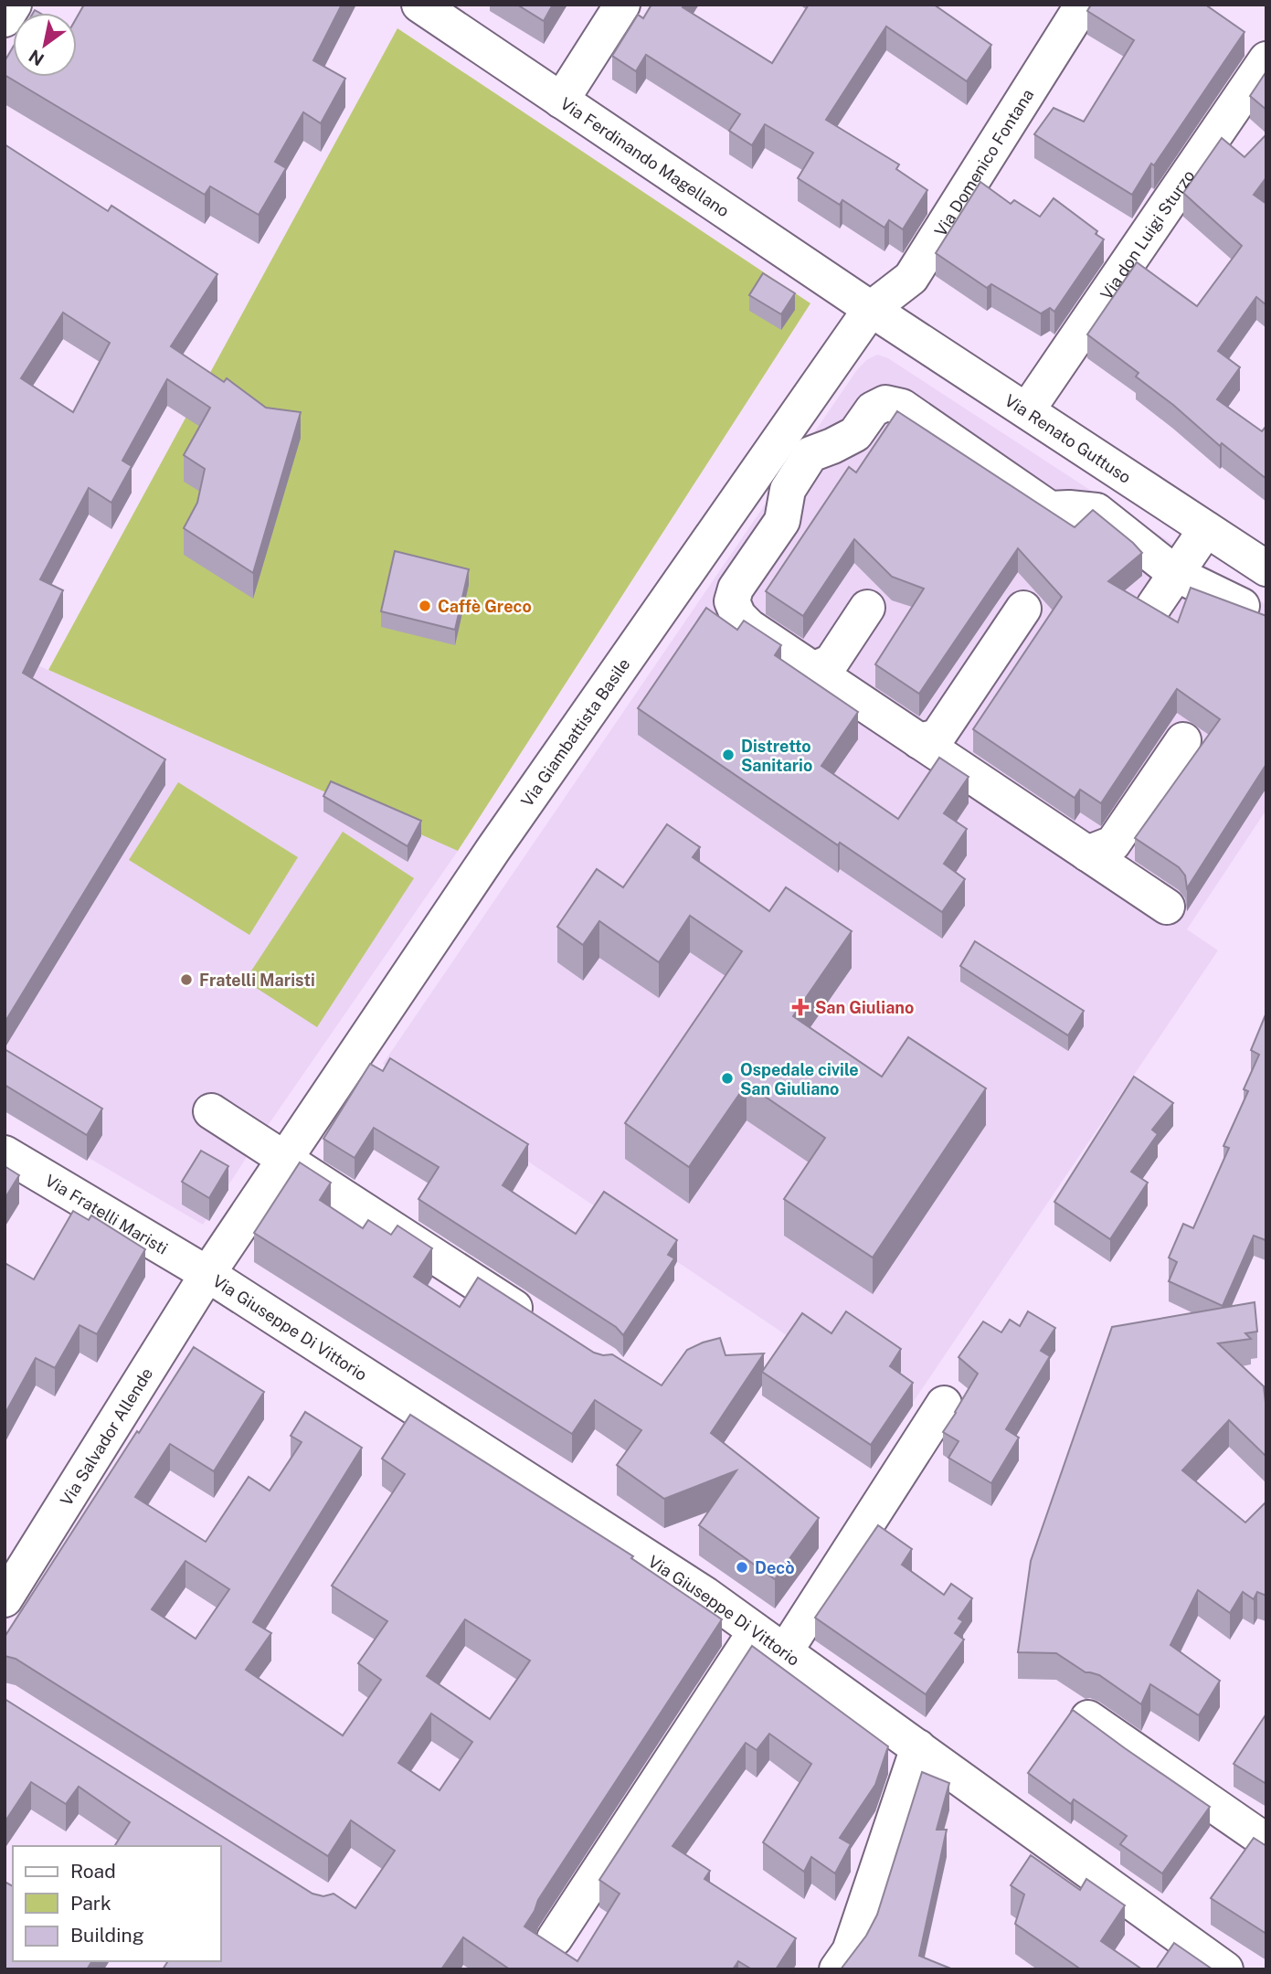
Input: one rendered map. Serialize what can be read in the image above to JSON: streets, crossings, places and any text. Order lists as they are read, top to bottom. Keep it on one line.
{"streets":{"street":["Via Ferdinando Magellano","Via Domenico Fontana","Via don Luigi Sturzo","Via Renato Guttuso","Via Giambattista Basile","Via Fratelli Maristi","Via Giuseppe Di Vittorio","Via Salvador Allende"]},"crossings":[["Via Ferdinando Magellano","Via Domenico Fontana"],["Via Ferdinando Magellano","Via Renato Guttuso"],["Via Ferdinando Magellano","Via Giambattista Basile"],["Via Domenico Fontana","Via Renato Guttuso"],["Via Domenico Fontana","Via Giambattista Basile"],["Via don Luigi Sturzo","Via Renato Guttuso"],["Via Renato Guttuso","Via Giambattista Basile"],["Via Giambattista Basile","Via Fratelli Maristi"],["Via Giambattista Basile","Via Giuseppe Di Vittorio"],["Via Giambattista Basile","Via Salvador Allende"],["Via Fratelli Maristi","Via Giuseppe Di Vittorio"],["Via Fratelli Maristi","Via Salvador Allende"],["Via Giuseppe Di Vittorio","Via Salvador Allende"]],"places":{"other":["Caffè Greco","Distretto Sanitario","Fratelli Maristi","Ospedale civile San Giuliano","Decò"],"health":["San Giuliano"]},"legend":["Road","Park","Building"],"north":"bottom left"}
